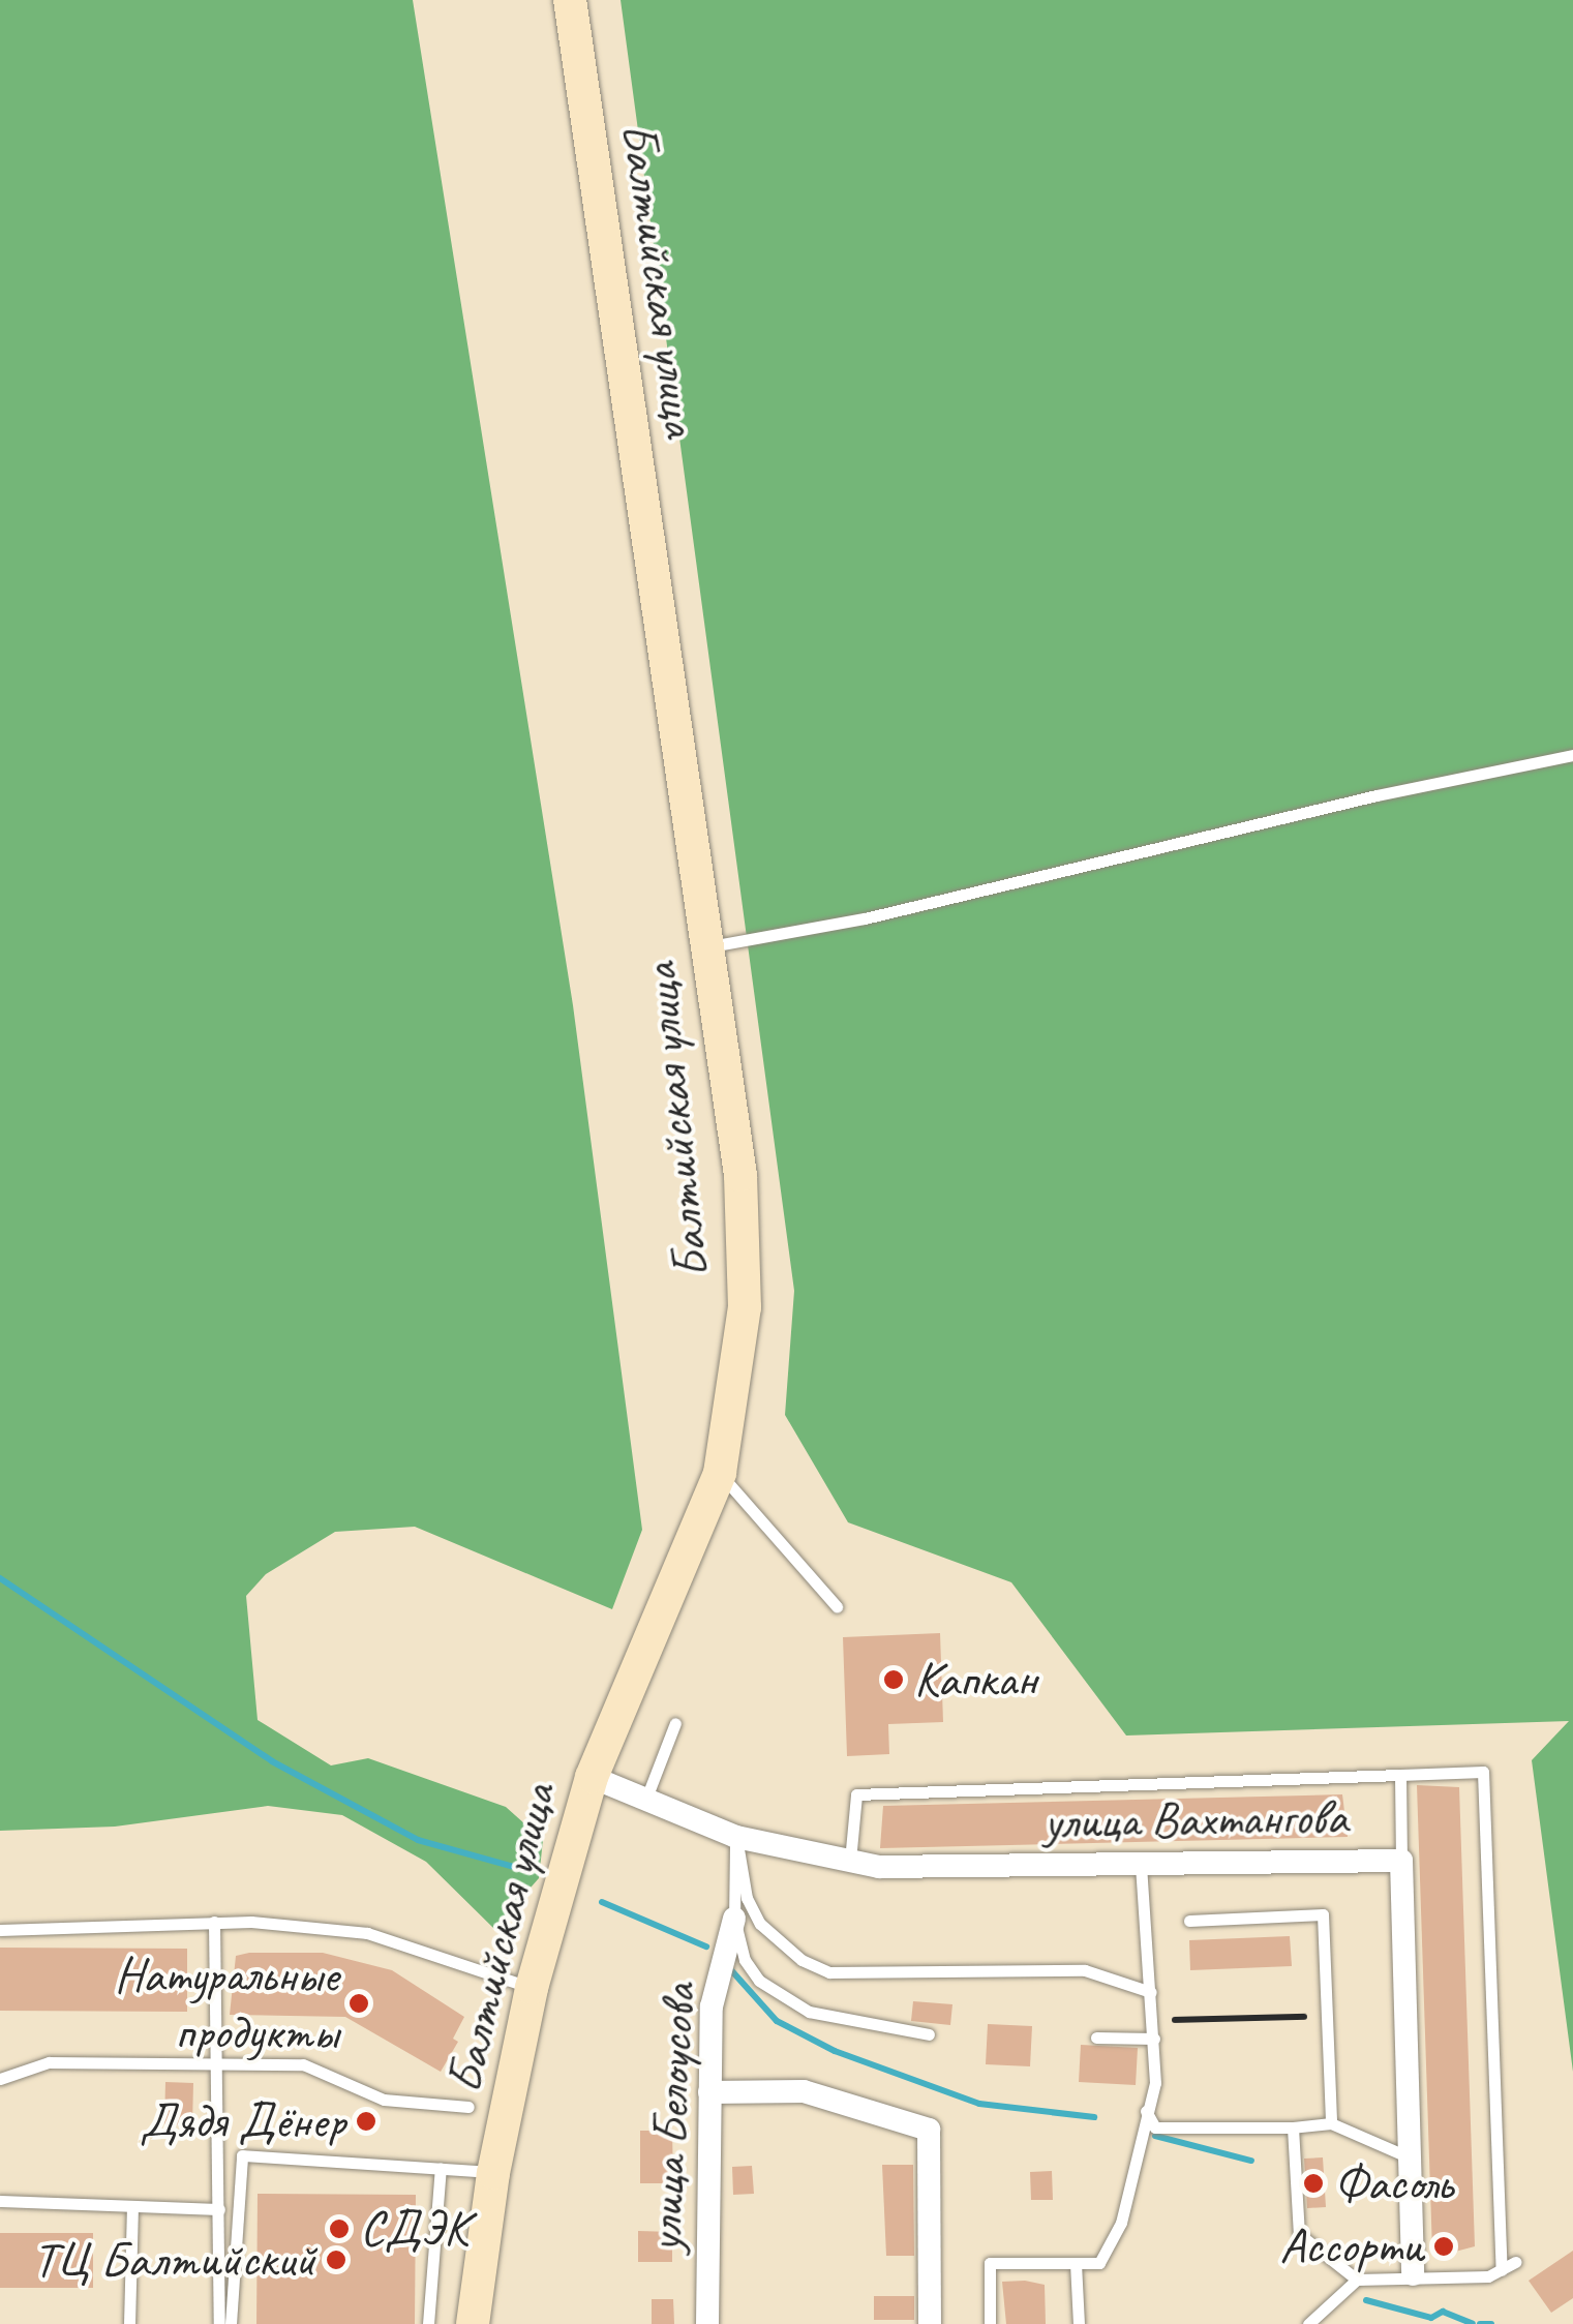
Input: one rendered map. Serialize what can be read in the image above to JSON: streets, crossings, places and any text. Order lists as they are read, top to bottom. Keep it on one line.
{"streets":{"main road":["Балтийская улица"],"street":["улица Вахтангова","улица Белоусова"]},"crossings":[["Балтийская улица","улица Вахтангова"]],"places":["Капкан","Натуральные продукты","Дядя Дёнер","Фасоль","СДЭК","Ассорти","ТЦ Балтийский"]}
